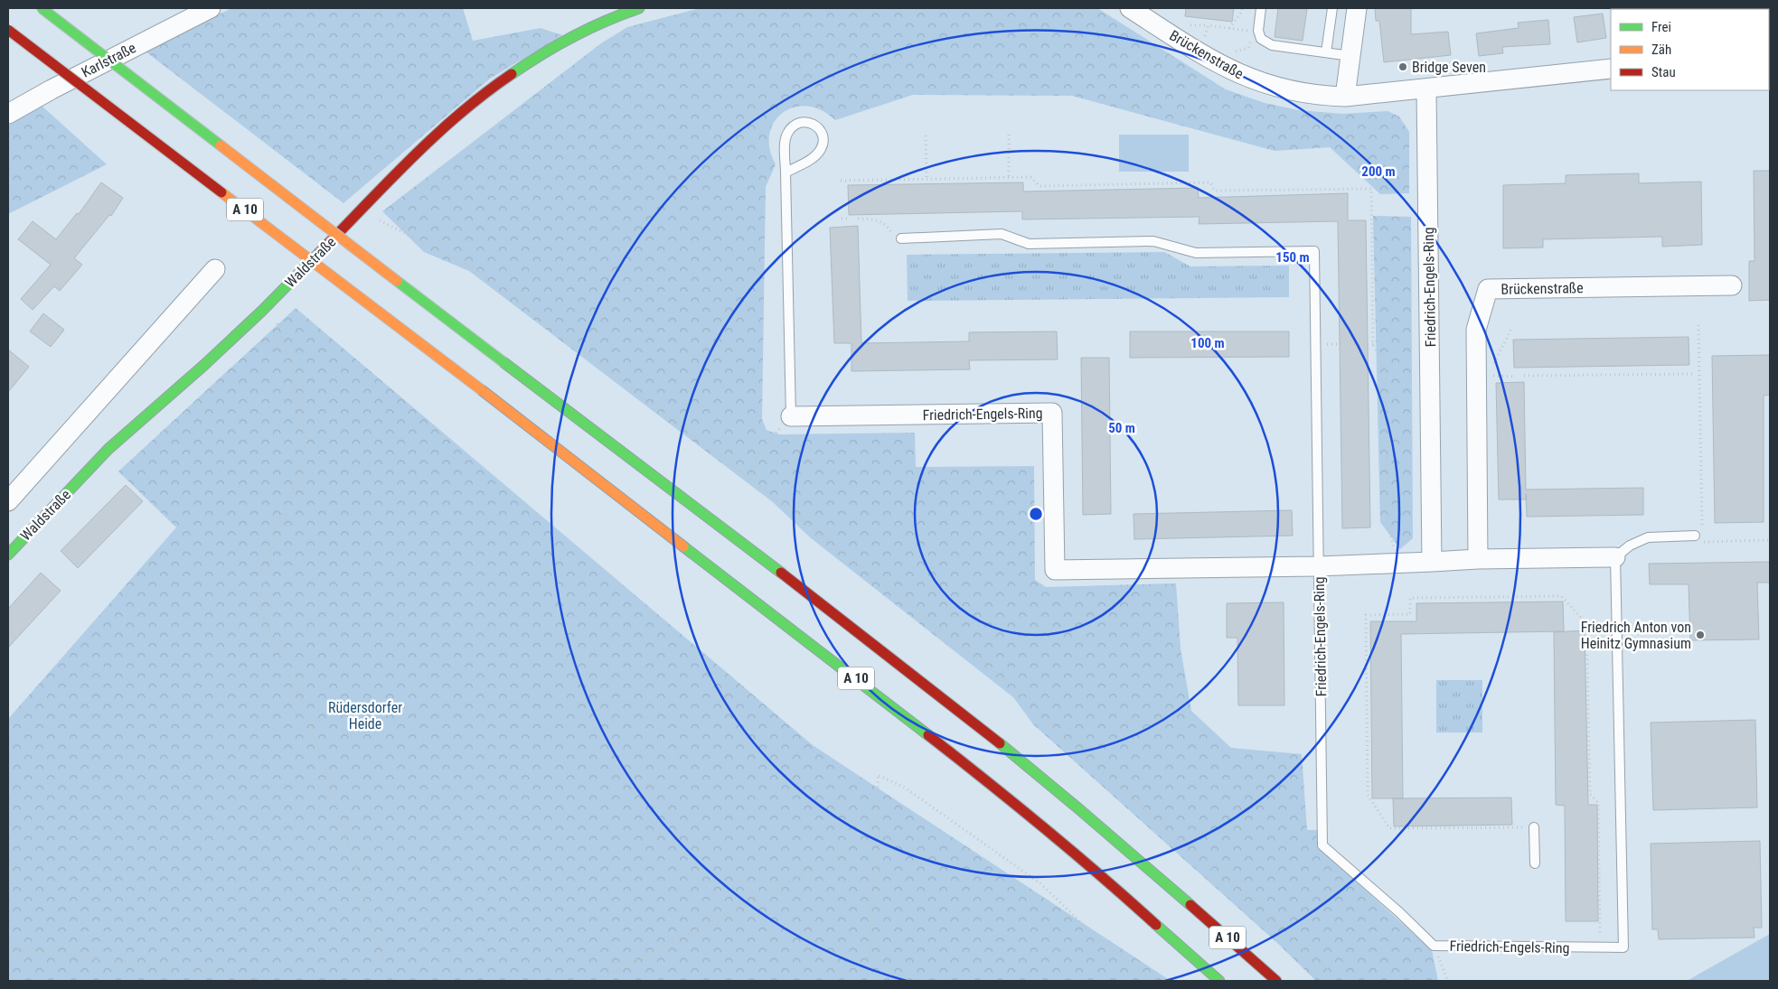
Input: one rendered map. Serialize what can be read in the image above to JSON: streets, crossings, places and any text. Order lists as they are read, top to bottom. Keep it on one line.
{"streets":{"main road":["A 10","Waldstraße"],"street":["Brückenstraße","Karlstraße","Friedrich-Engels-Ring"]},"crossings":[["Brückenstraße","Friedrich-Engels-Ring"]],"parks":["Rüdersdorfer Heide"],"places":["Bridge Seven","Friedrich Anton von Heinitz Gymnasium"],"legend":["Frei","Zäh","Stau"],"rings":["200 m","150 m","100 m","50 m"]}
